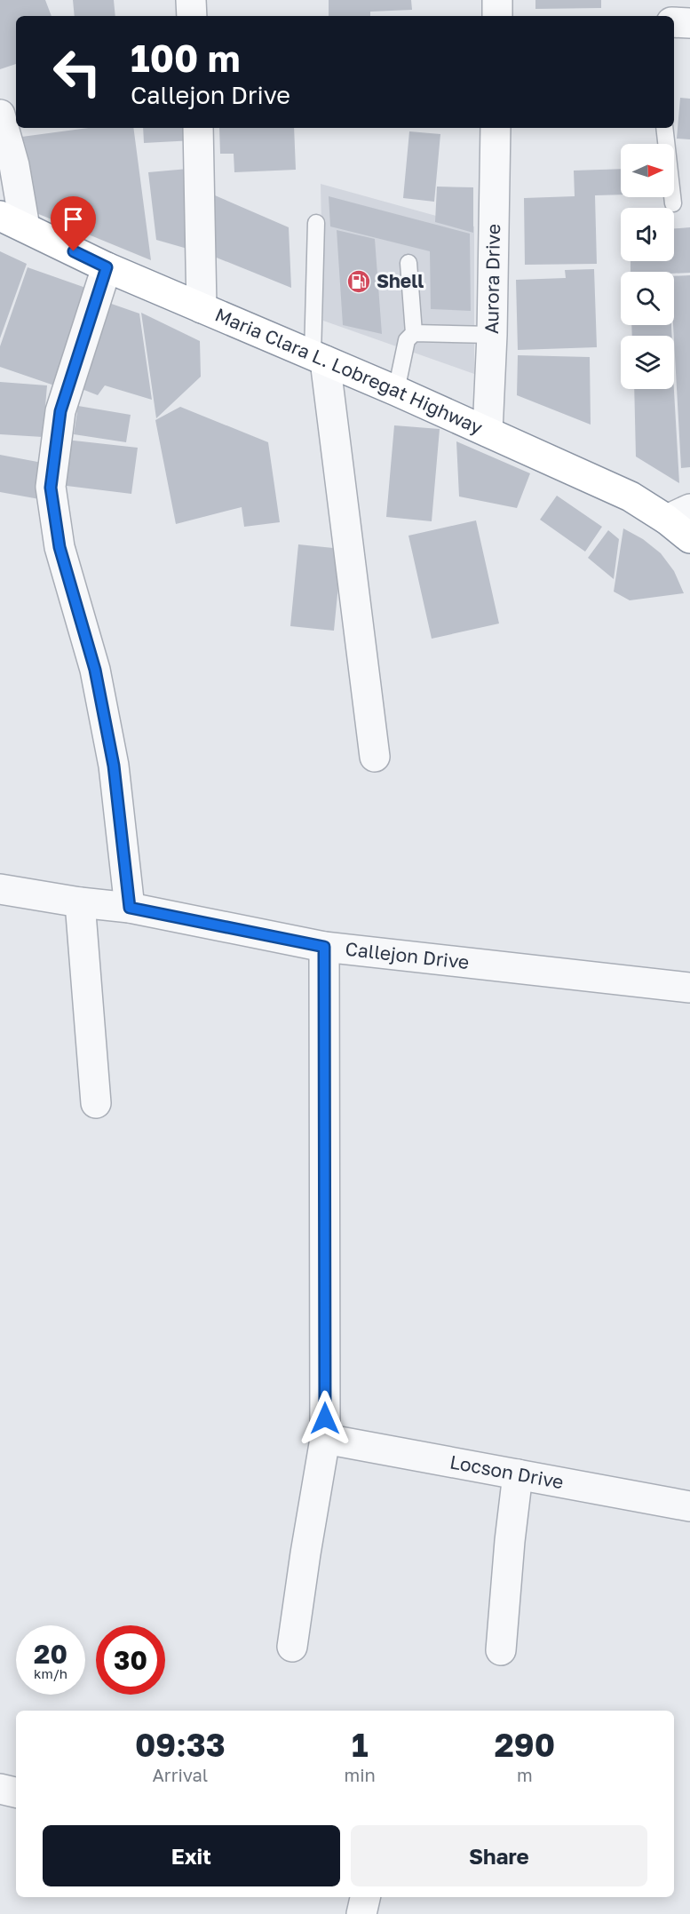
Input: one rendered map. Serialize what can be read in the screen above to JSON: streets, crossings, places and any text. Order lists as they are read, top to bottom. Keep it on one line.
{"streets":{"highway":["Maria Clara L. Lobregat Highway"],"street":["Aurora Drive","Callejon Drive","Locson Drive"]},"crossings":[["Aurora Drive","Maria Clara L. Lobregat Highway"]],"places":{"fuel station":["Shell"]},"north":"right","page":{"turn":["100 m","Callejon Drive"],"speed":"20 km/h","limit":"30","eta":["09:33","Arrival","1","min","290","m"],"buttons":["Exit","Share"]}}
